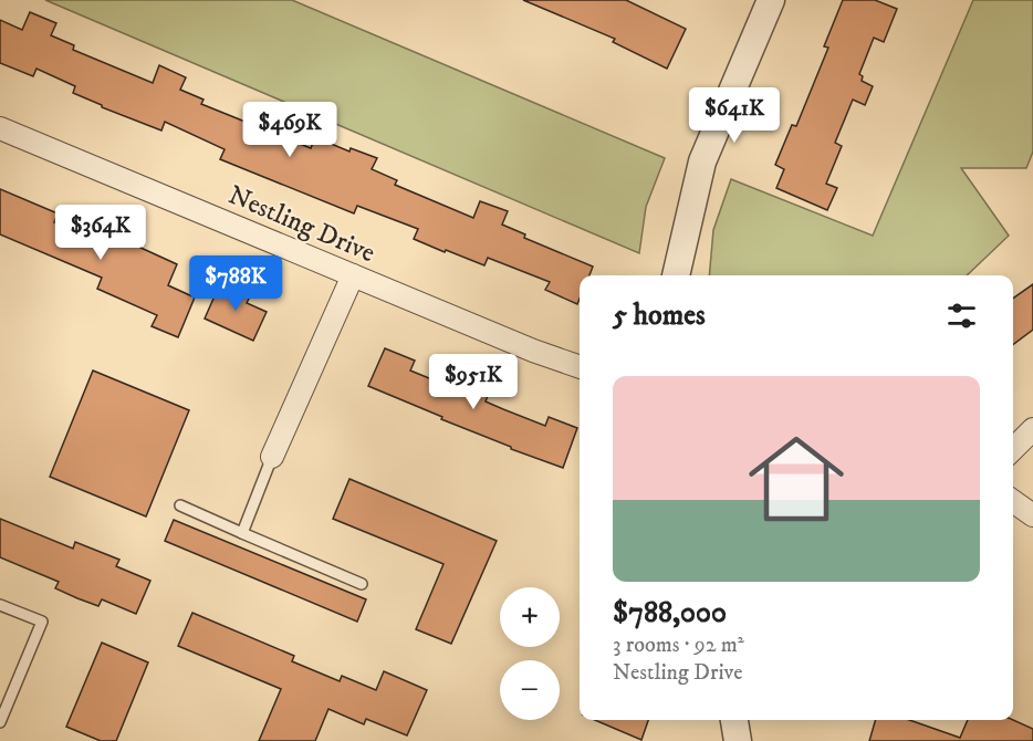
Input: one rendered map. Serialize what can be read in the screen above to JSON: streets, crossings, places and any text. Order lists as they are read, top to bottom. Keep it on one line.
{"streets":{"street":["Nestling Drive"]},"page":{"price":["$641K","$469K","$364K","$788K","$951K"],"heading":"5 homes","list":[{"name":"$788,000","note":"3 rooms · 92 m² · Nestling Drive"}],"map_buttons":["+","−"]}}
